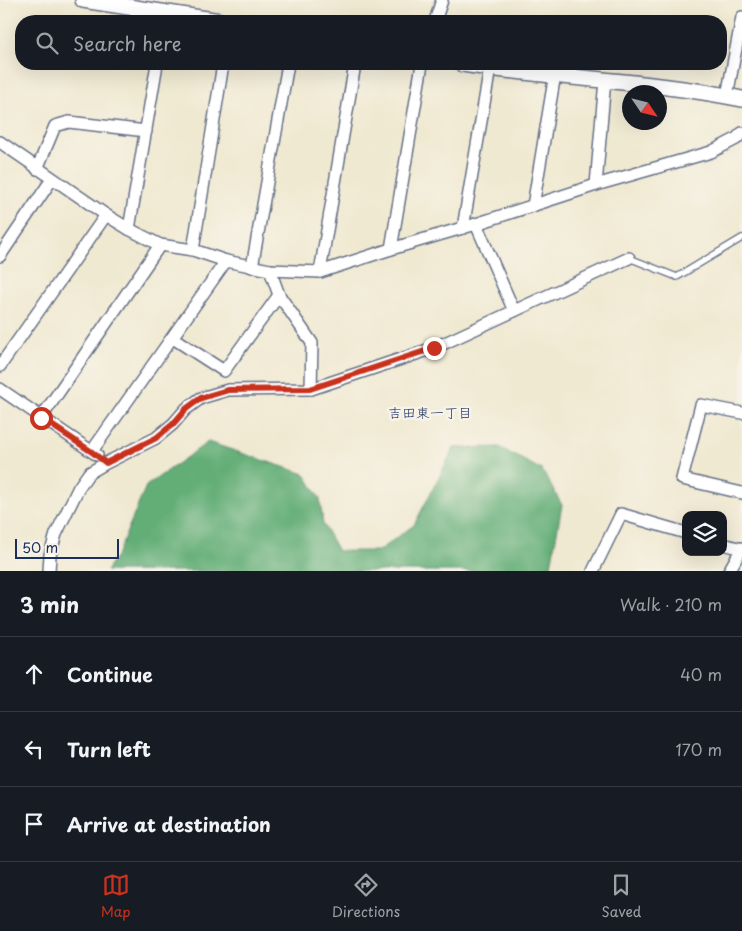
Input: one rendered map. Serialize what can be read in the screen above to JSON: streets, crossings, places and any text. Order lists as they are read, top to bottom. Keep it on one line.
{"districts":["吉田東一丁目"],"scale_bar":"50 m","north":"bottom right","page":{"search":"Search here","scale":"50 m","heading":["3 min","Walk · 210 m"],"list":[["Continue","40 m"],["Turn left","170 m"],"Arrive at destination"],"nav":["Map","Directions","Saved"]}}
